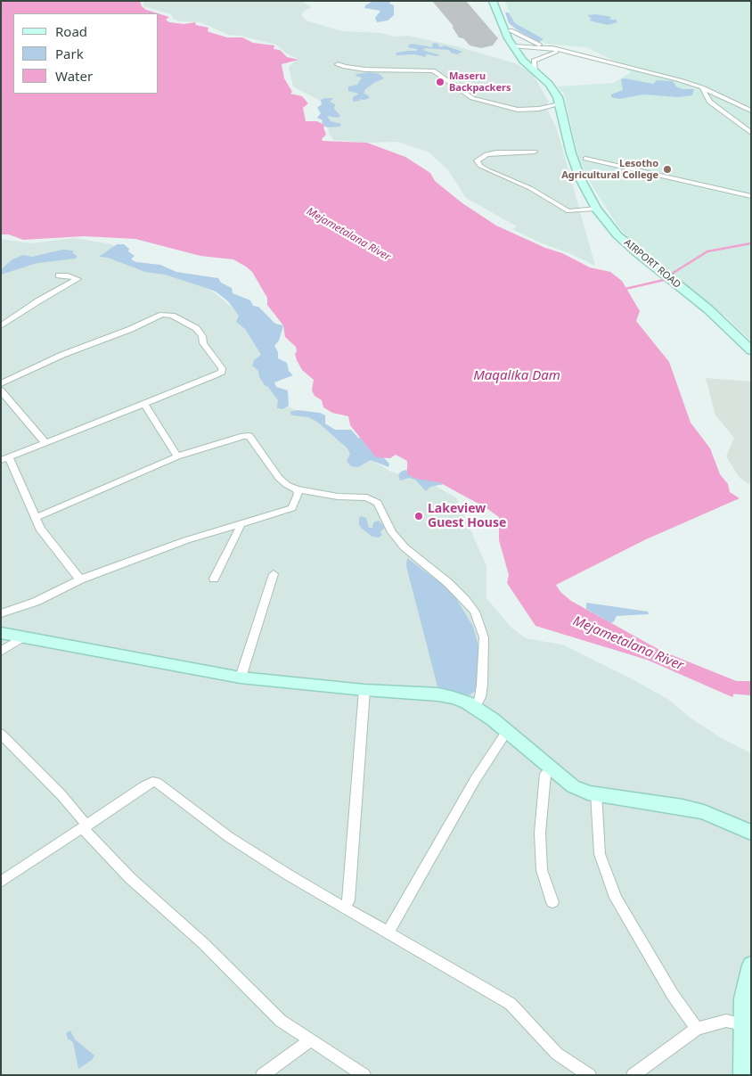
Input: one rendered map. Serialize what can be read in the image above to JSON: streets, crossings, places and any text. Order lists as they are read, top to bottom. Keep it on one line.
{"streets":{"main road":["AIRPORT ROAD"]},"water":["Mejametalana River","Maqalika Dam"],"places":["Maseru Backpackers","Lesotho Agricultural College","Lakeview Guest House"],"legend":["Road","Park","Water"]}
